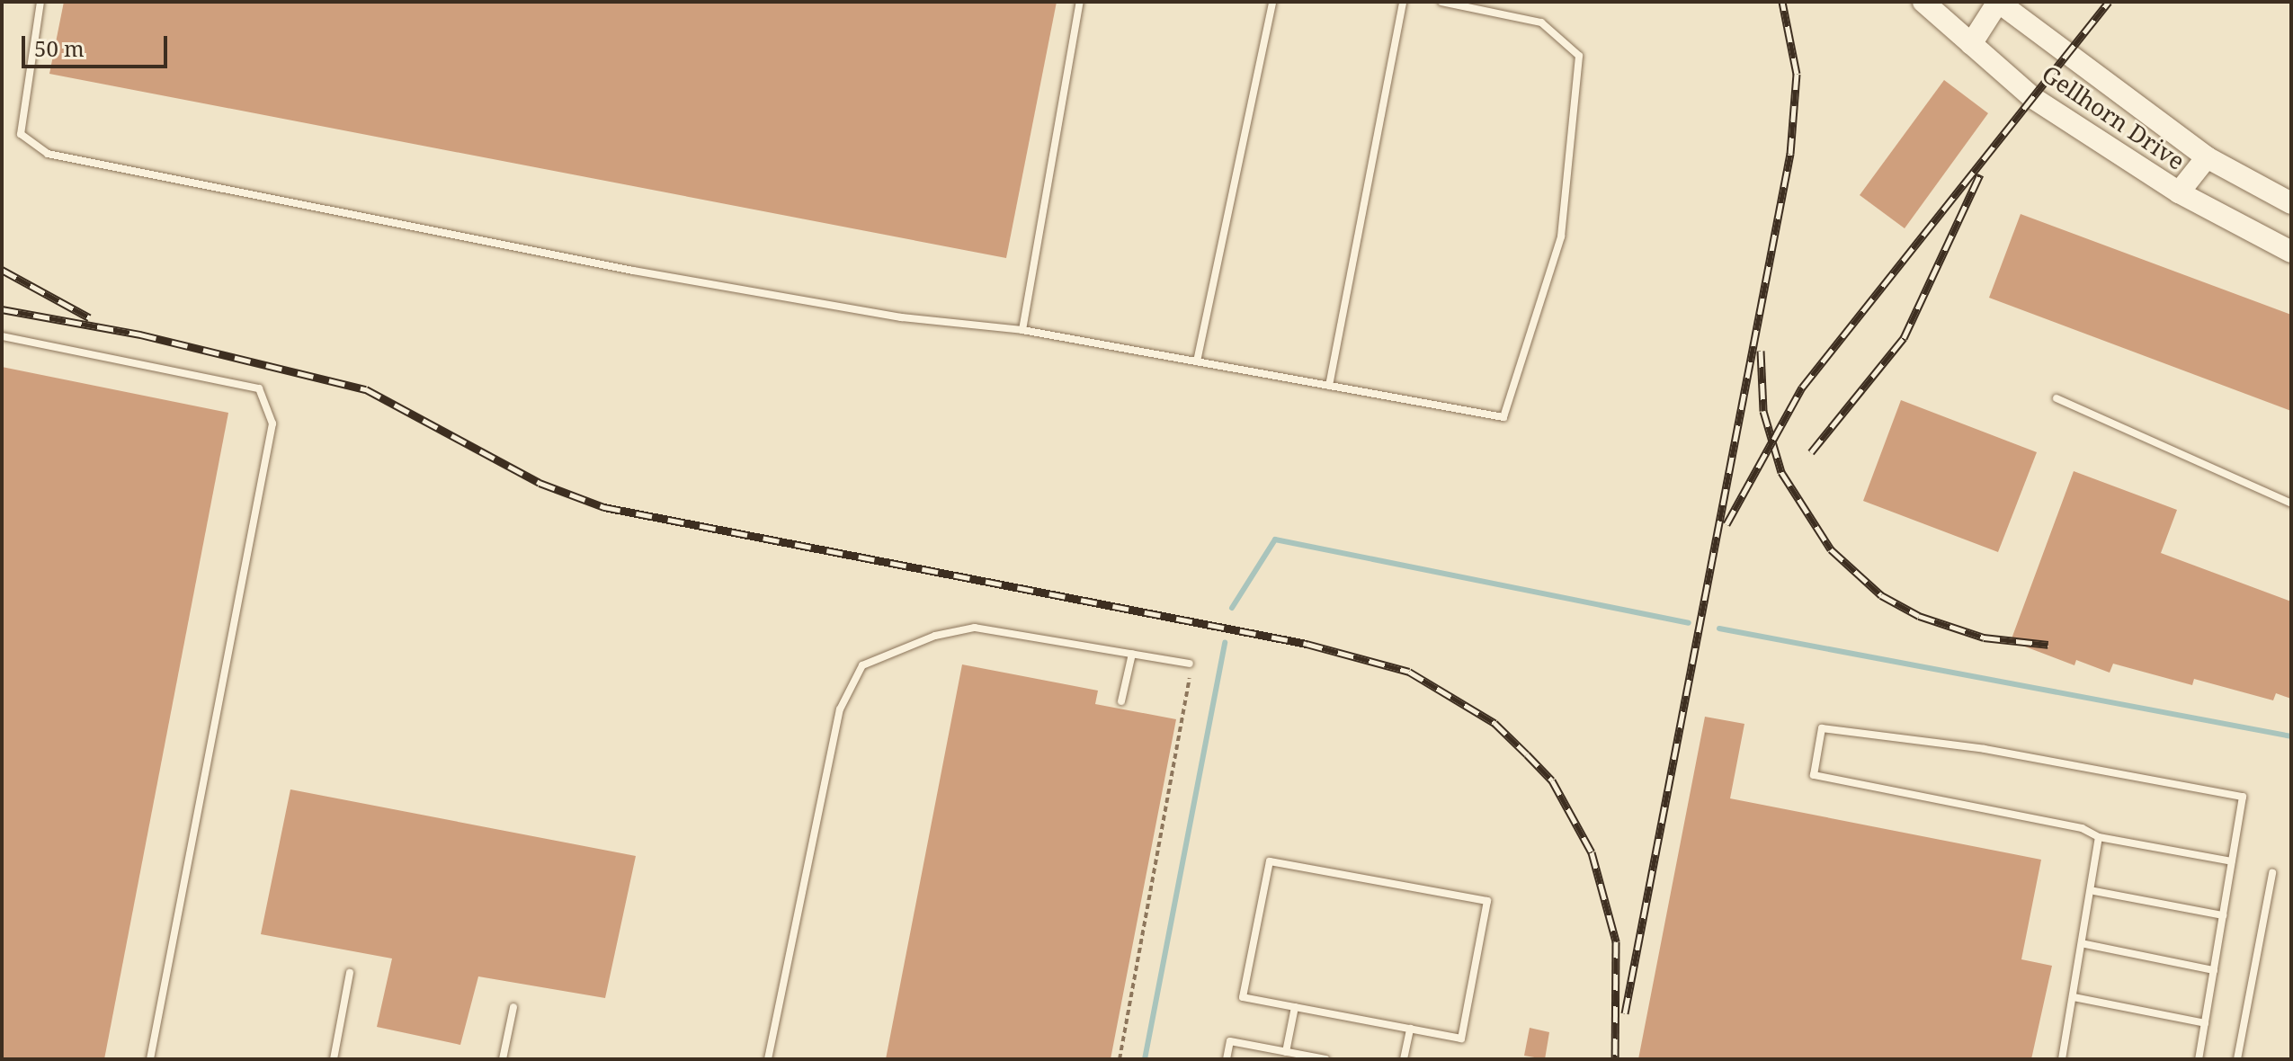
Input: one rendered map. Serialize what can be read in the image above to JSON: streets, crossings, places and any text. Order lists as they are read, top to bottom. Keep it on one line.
{"streets":{"main road":["Gellhorn Drive"]},"scale_bar":"50 m"}
